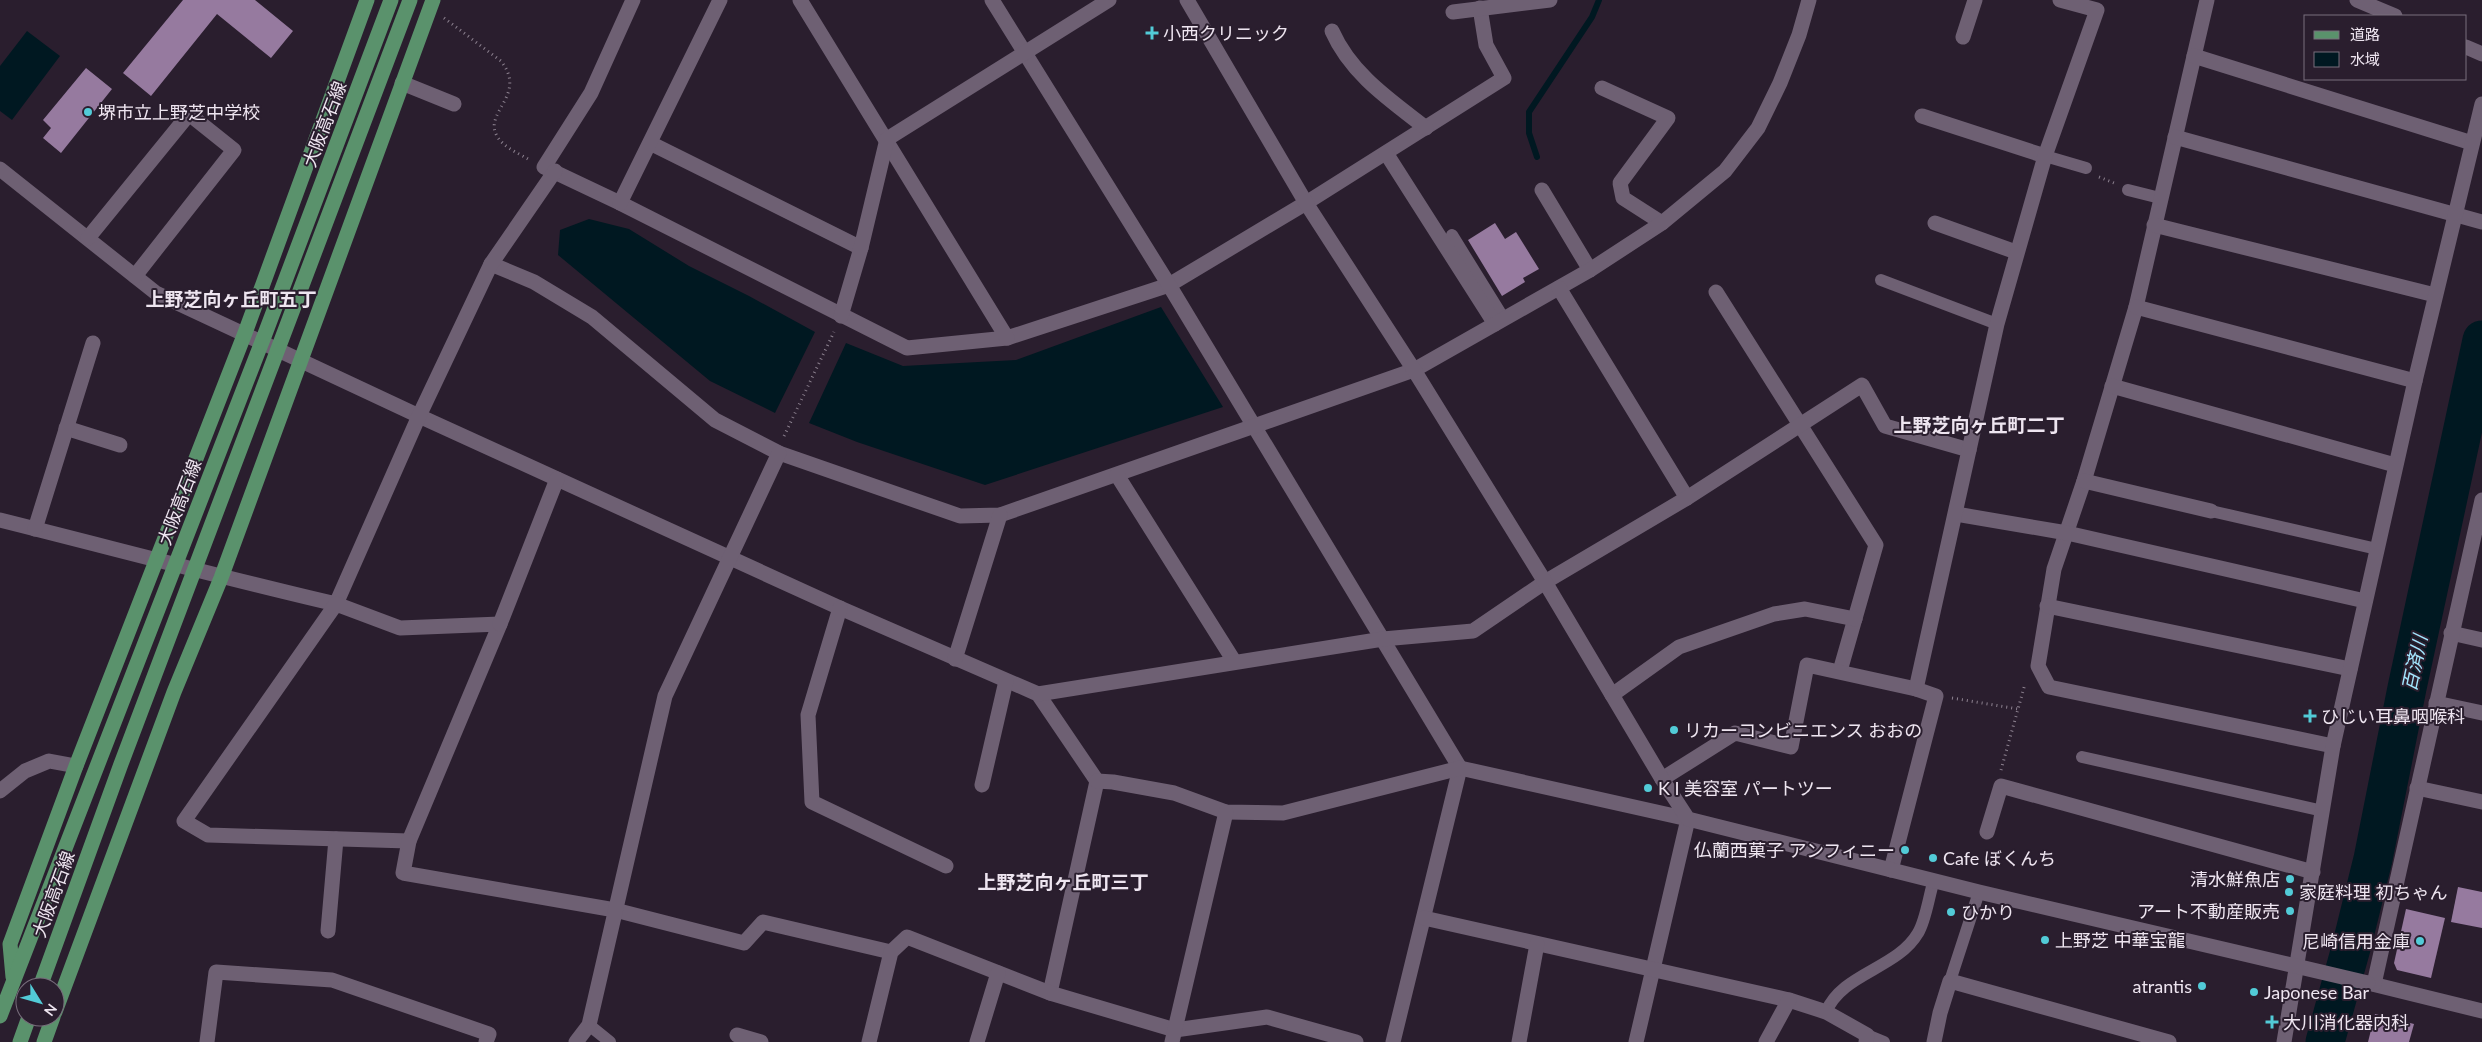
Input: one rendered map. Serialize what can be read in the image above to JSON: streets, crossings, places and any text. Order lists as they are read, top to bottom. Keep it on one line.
{"streets":{"main road":["大阪高石線"]},"districts":["上野芝向ヶ丘町五丁","上野芝向ヶ丘町二丁","上野芝向ヶ丘町三丁"],"water":["百済川"],"places":{"health":["小西クリニック","ひじい耳鼻咽喉科","大川消化器内科"],"other":["堺市立上野芝中学校","リカーコンビニエンス おおの","K I 美容室 パートツー","仏蘭西菓子 アンフィニー","Cafe ぼくんち","清水鮮魚店","家庭料理 初ちゃん","アート不動産販売","ひかり","上野芝 中華宝龍","尼崎信用金庫","atrantis","Japonese Bar"]},"legend":["道路","水域"],"north":"bottom right"}
